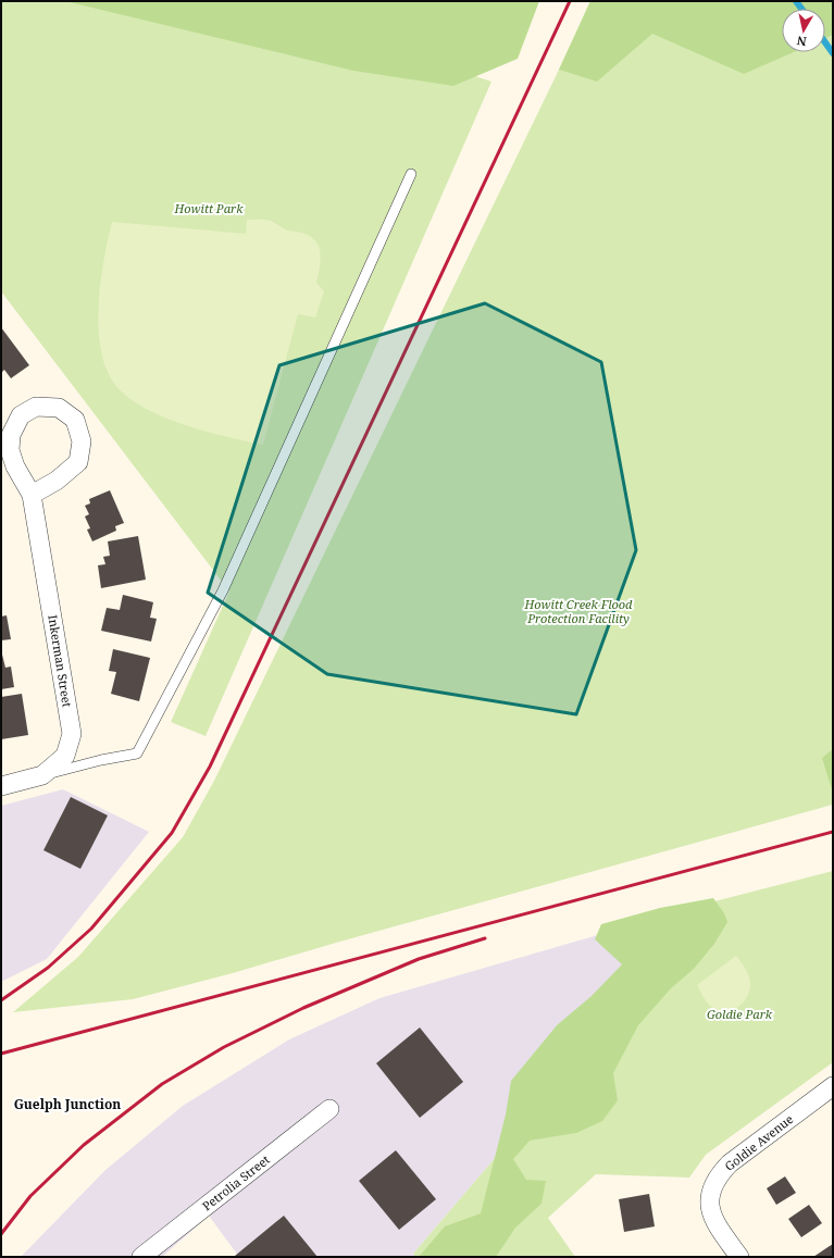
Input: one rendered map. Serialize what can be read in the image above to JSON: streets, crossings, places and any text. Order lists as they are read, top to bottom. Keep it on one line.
{"streets":{"street":["Inkerman Street","Goldie Avenue","Petrolia Street"]},"districts":["Guelph Junction"],"parks":["Howitt Park","Howitt Creek Flood Protection Facility","Goldie Park"],"north":"bottom"}
